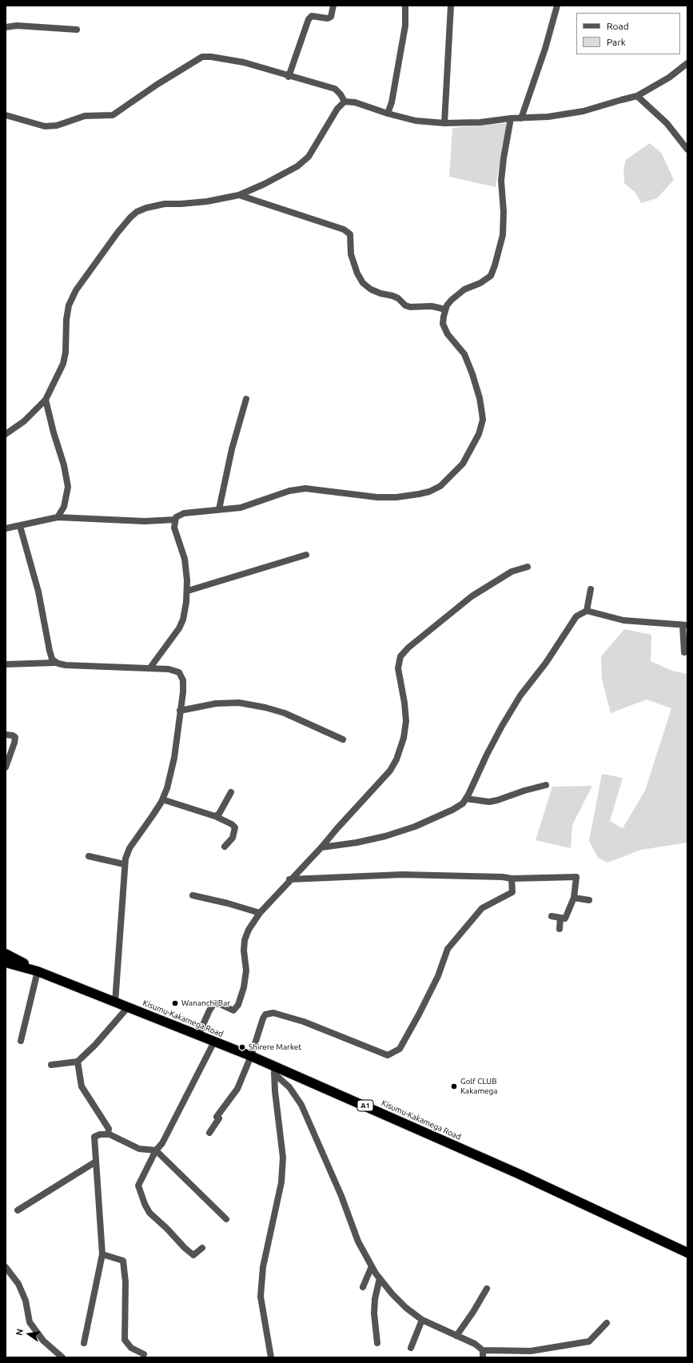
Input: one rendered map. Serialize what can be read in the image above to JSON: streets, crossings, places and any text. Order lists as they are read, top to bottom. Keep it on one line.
{"streets":{"highway":["Kisumu-Kakamega Road","A1"]},"places":["Wananchi Bar","Shirere Market","Golf CLUB Kakamega"],"legend":["Road","Park"],"north":"left"}
